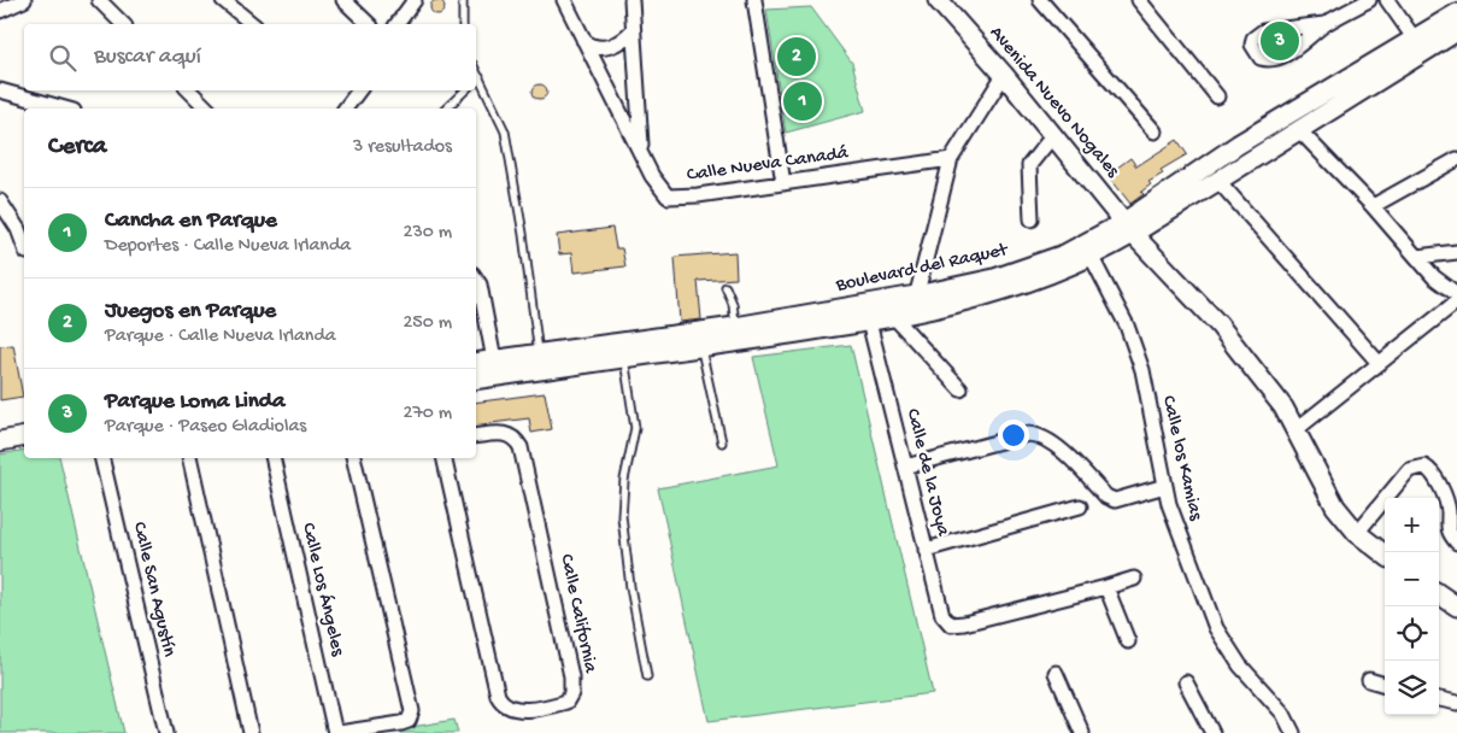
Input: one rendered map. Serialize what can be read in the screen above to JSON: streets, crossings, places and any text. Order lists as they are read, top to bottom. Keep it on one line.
{"streets":{"street":["Avenida Nuevo Nogales","Calle Nueva Canadá","Boulevard del Raquet","Calle los Kamias","Calle de la Joya","Calle San Agustín","Calle Los Ángeles","Calle California"]},"crossings":[["Avenida Nuevo Nogales","Boulevard del Raquet"],["Boulevard del Raquet","Calle los Kamias"],["Boulevard del Raquet","Calle de la Joya"]],"page":{"pins":["3","2","1"],"search":"Buscar aquí","heading":["Cerca","3 resultados"],"list":[{"mark":"1","name":"Cancha en Parque","note":"Deportes · Calle Nueva Irlanda","value":"230 m"},{"mark":"2","name":"Juegos en Parque","note":"Parque · Calle Nueva Irlanda","value":"250 m"},{"mark":"3","name":"Parque Loma Linda","note":"Parque · Paseo Gladiolas","value":"270 m"}],"map_buttons":["+","−"]}}
